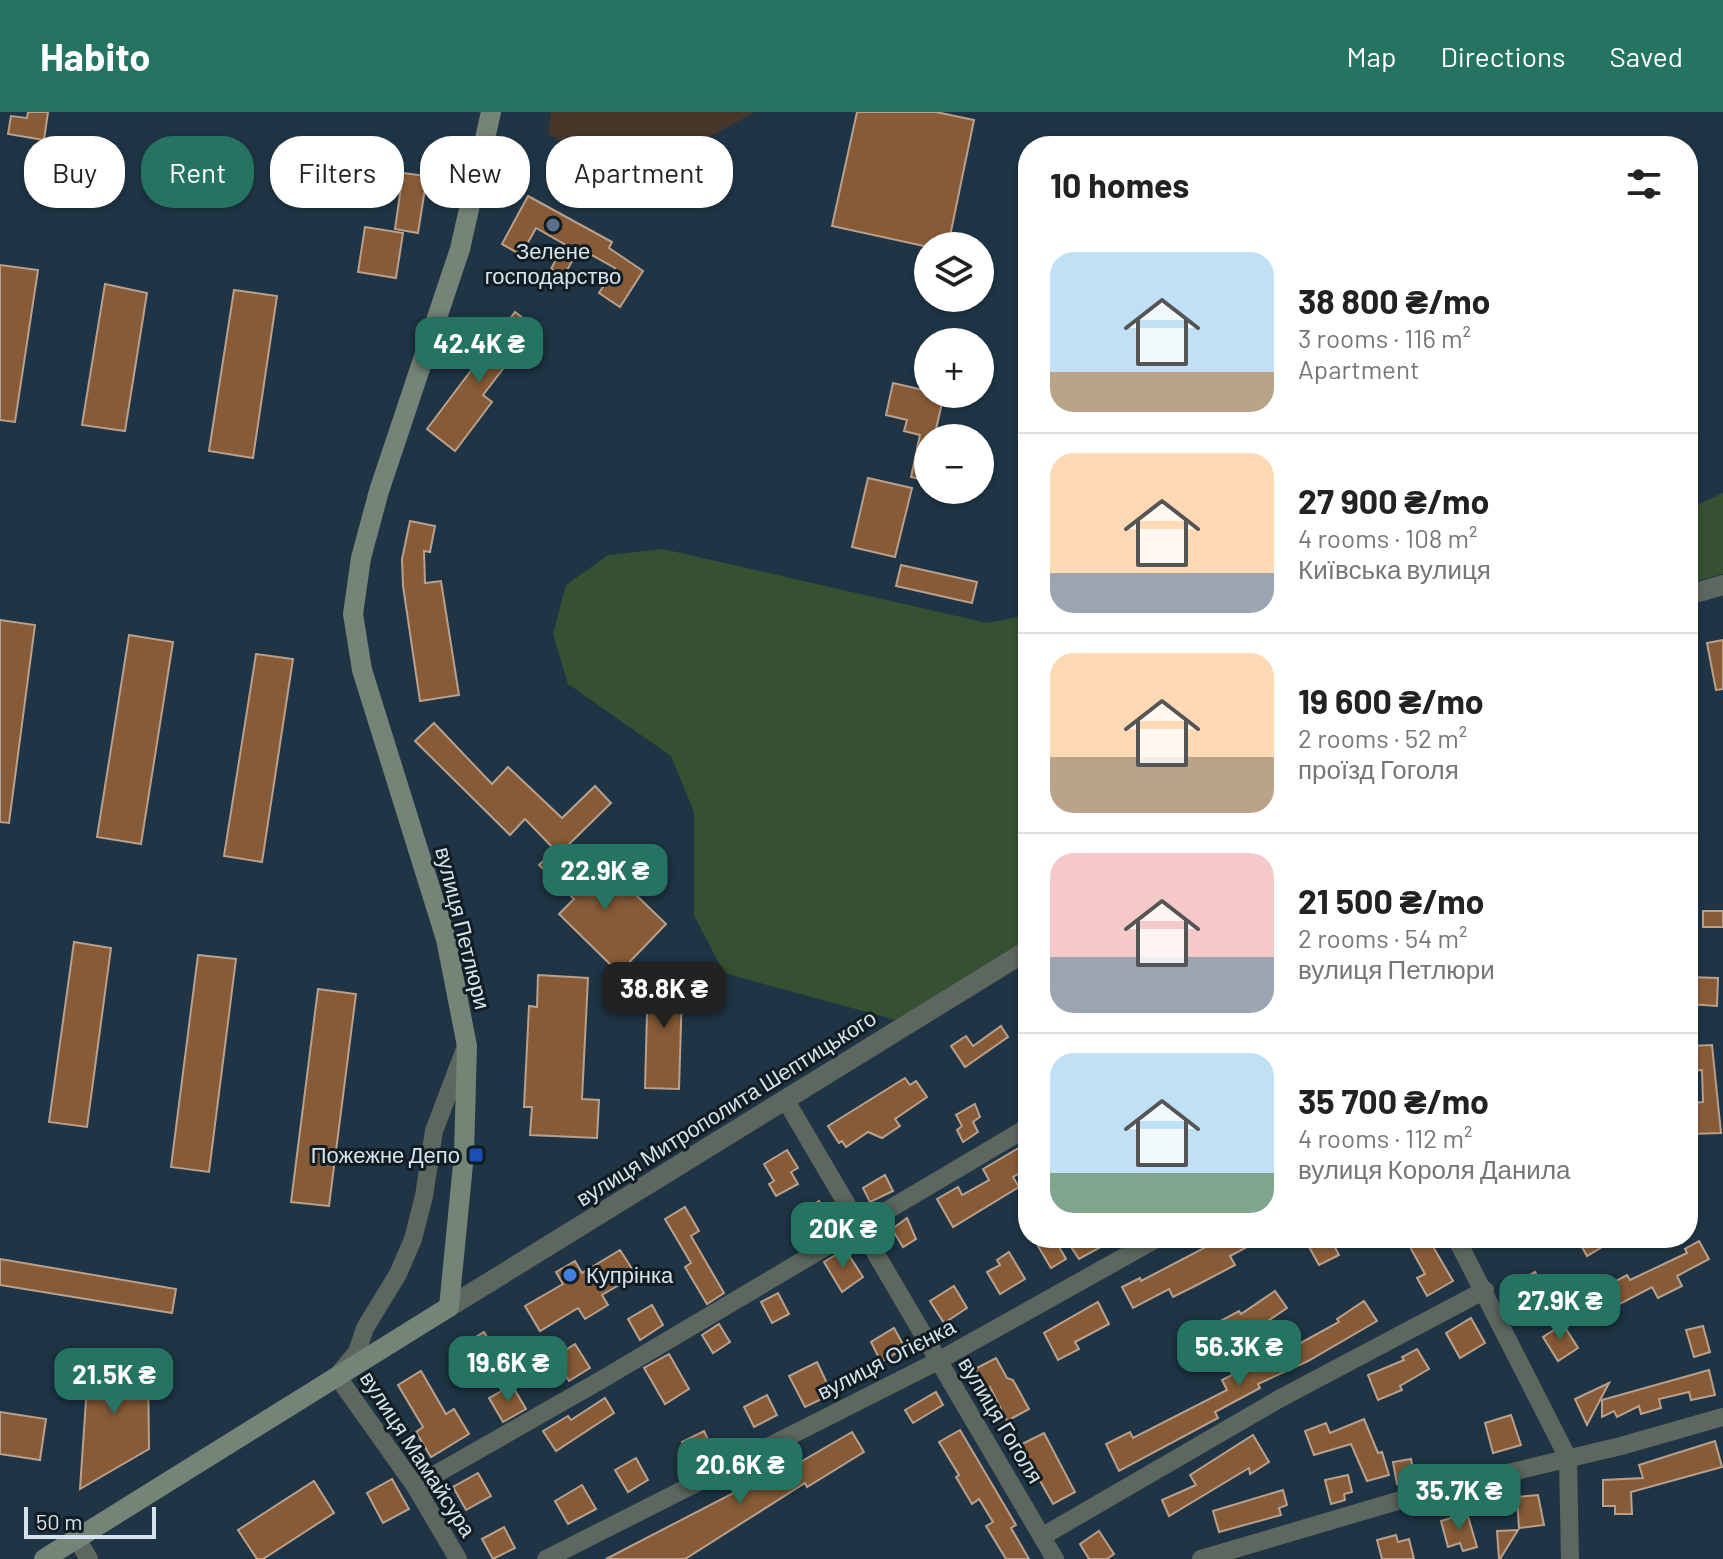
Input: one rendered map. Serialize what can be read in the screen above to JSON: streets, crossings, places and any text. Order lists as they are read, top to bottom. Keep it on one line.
{"streets":{"main road":["вулиця Петлюри"],"street":["вулиця Митрополита Шептицького","вулиця Огієнка","вулиця Гоголя","вулиця Мамайсура"]},"crossings":[["вулиця Петлюри","вулиця Митрополита Шептицького"],["вулиця Митрополита Шептицького","вулиця Гоголя"],["вулиця Огієнка","вулиця Гоголя"]],"places":{"other":["Зелене господарство","Купрінка"],"transit":["Пожежне Депо"]},"scale_bar":"50 m","page":{"header":"Habito","nav":["Map","Directions","Saved"],"chip":["Buy","Rent","Filters","New","Apartment"],"heading":"10 homes","map_buttons":["+","−"],"list":[{"name":"38 800 ₴/mo","note":"3 rooms · 116 m² · Apartment"},{"name":"27 900 ₴/mo","note":"4 rooms · 108 m² · Київська вулиця"},{"name":"19 600 ₴/mo","note":"2 rooms · 52 m² · проїзд Гоголя"},{"name":"21 500 ₴/mo","note":"2 rooms · 54 m² · вулиця Петлюри"},{"name":"35 700 ₴/mo","note":"4 rooms · 112 m² · вулиця Короля Данила"}],"price":["42.4K ₴","22.9K ₴","38.8K ₴","20K ₴","27.9K ₴","56.3K ₴","19.6K ₴","21.5K ₴","20.6K ₴","35.7K ₴"],"scale":"50 m"}}
